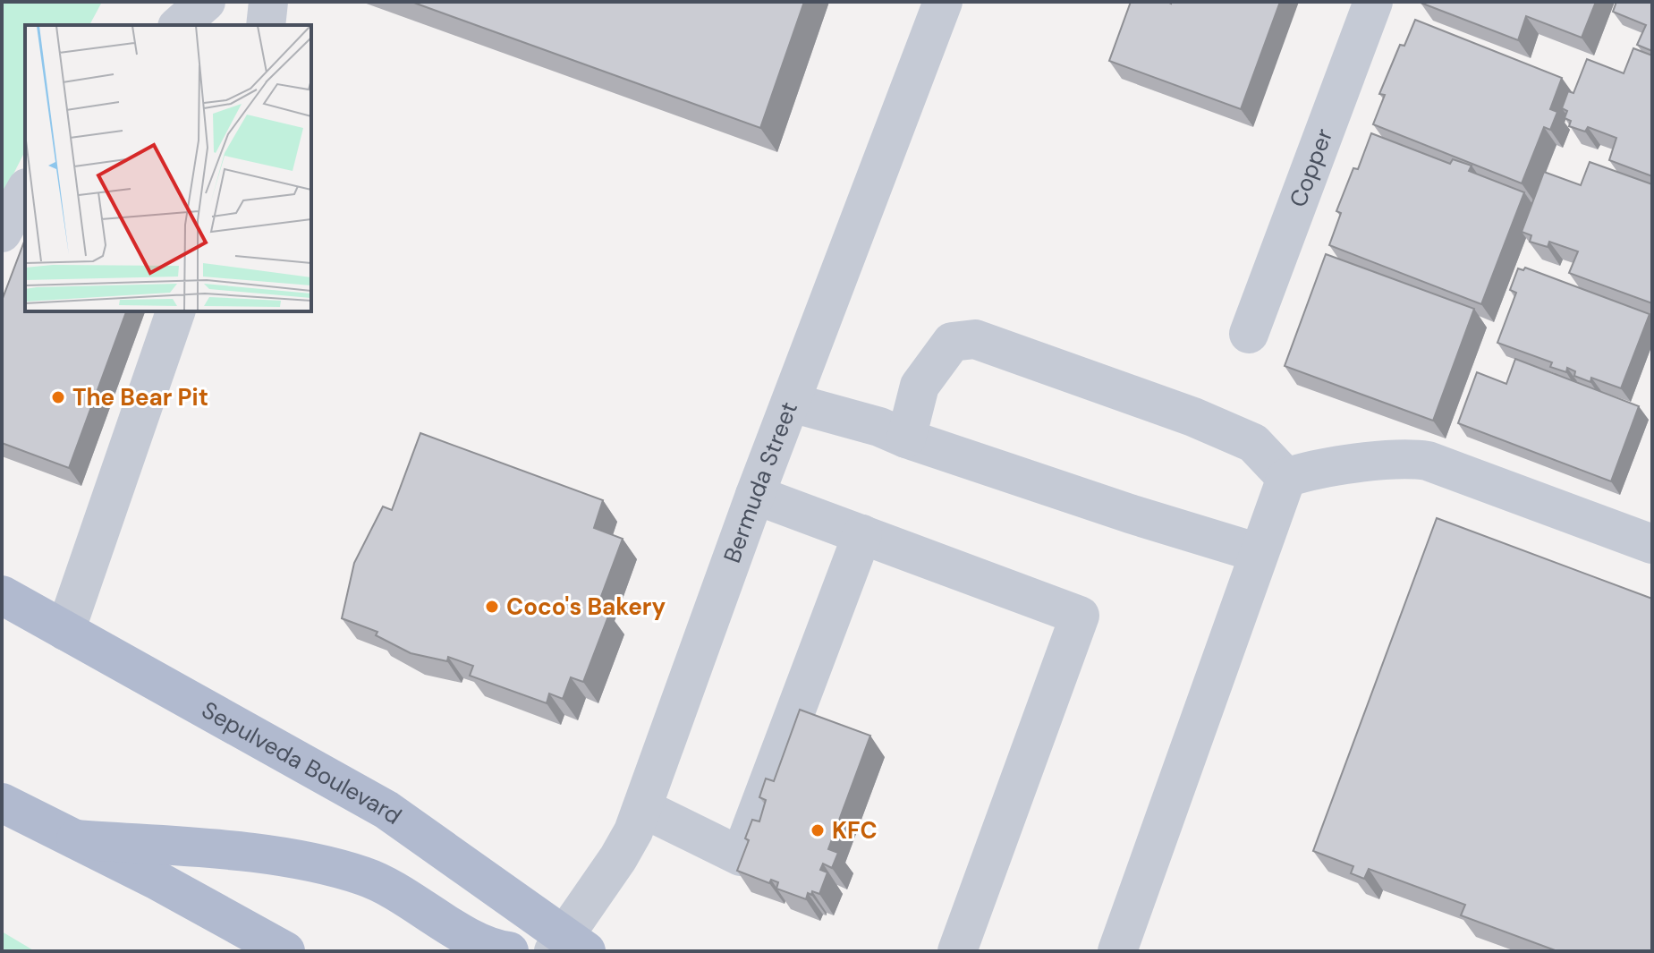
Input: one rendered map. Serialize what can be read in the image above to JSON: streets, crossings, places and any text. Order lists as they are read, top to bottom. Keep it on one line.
{"streets":{"main road":["Sepulveda Boulevard"],"street":["Copper","Bermuda Street"]},"crossings":[["Bermuda Street","Sepulveda Boulevard"]],"places":["The Bear Pit","Coco's Bakery","KFC"]}
